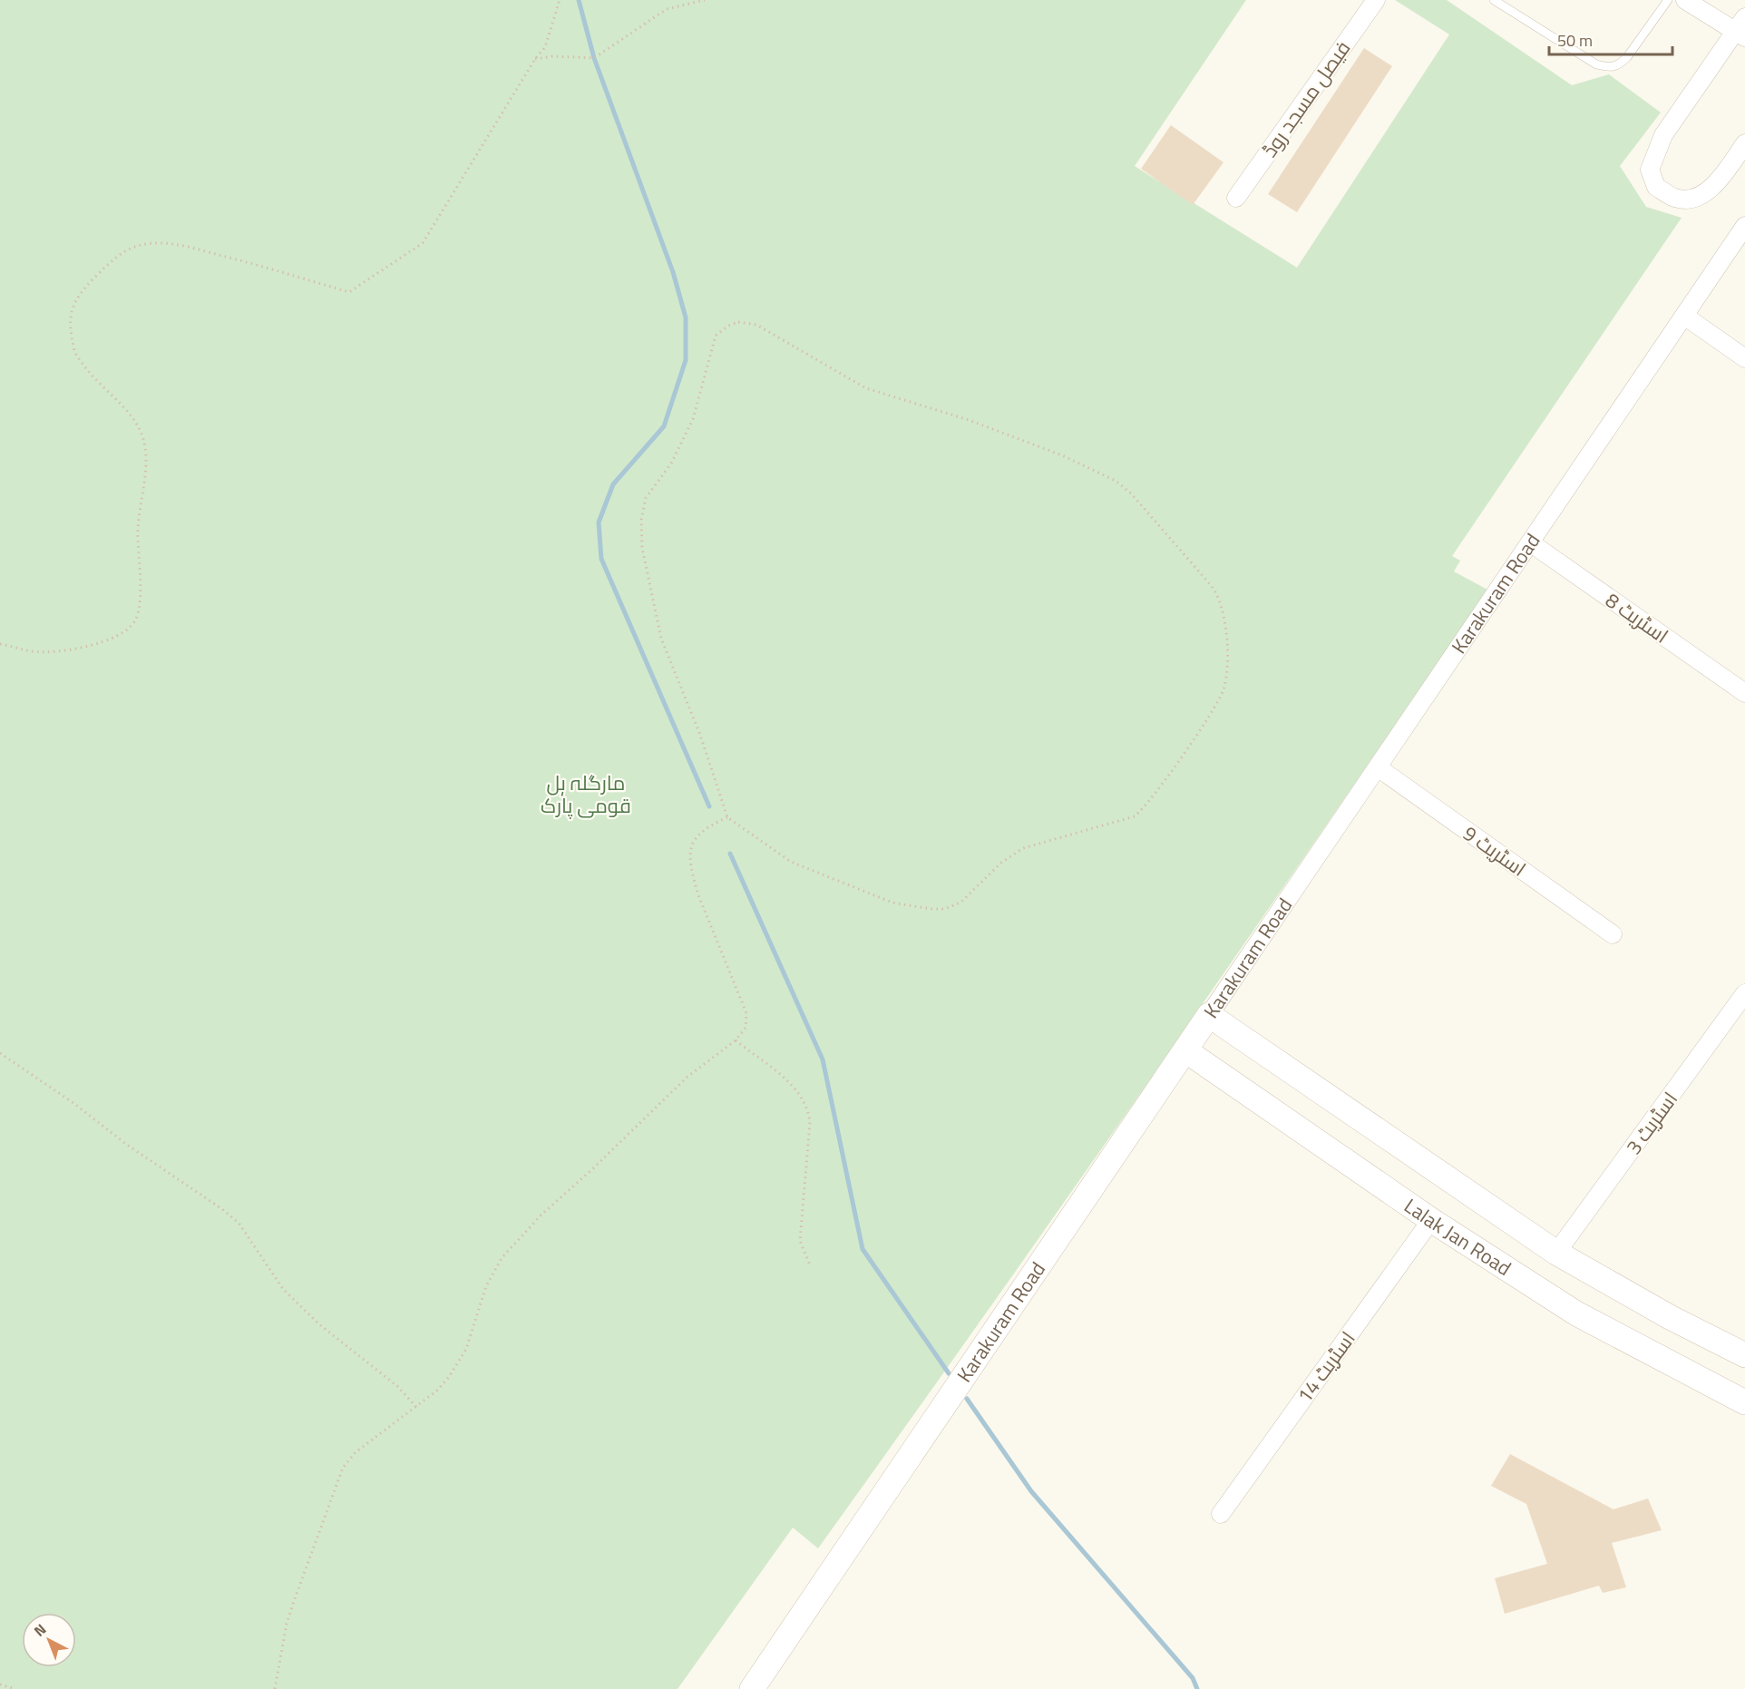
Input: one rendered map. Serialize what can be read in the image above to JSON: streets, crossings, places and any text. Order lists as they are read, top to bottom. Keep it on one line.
{"streets":{"street":["فیصل مسجد روڈ","Karakuram Road","اسٹریٹ 8","اسٹریٹ 9","اسٹریٹ 3","Lalak Jan Road","اسٹریٹ 14"]},"crossings":[["Karakuram Road","اسٹریٹ 8"],["Karakuram Road","اسٹریٹ 9"],["Karakuram Road","Lalak Jan Road"],["اسٹریٹ 3","Lalak Jan Road"],["Lalak Jan Road","اسٹریٹ 14"]],"parks":["مارگلہ ہل قومی پارک"],"scale_bar":"50 m","north":"top left"}
